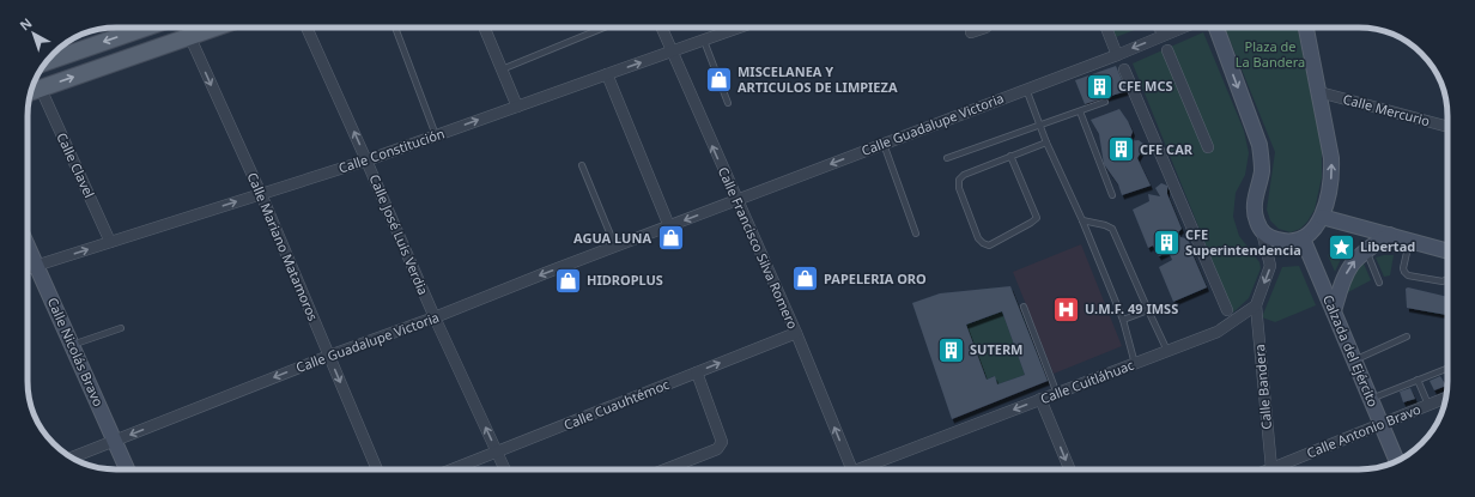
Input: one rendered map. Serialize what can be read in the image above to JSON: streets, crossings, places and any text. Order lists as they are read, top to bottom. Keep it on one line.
{"streets":{"main road":["Calzada del Ejército","Calle Nicolás Bravo"],"street":["Calle Mercurio","Calle Guadalupe Victoria","Calle Constitución","Calle Clavel","Calle José Luis Verdia","Calle Mariano Matamoros","Calle Francisco Silva Romero","Calle Cuitláhuac","Calle Bandera","Calle Cuauhtémoc","Calle Antonio Bravo"]},"crossings":[["Calle Guadalupe Victoria","Calle José Luis Verdia"],["Calle Guadalupe Victoria","Calle Mariano Matamoros"],["Calle Guadalupe Victoria","Calle Francisco Silva Romero"],["Calle Guadalupe Victoria","Calle Nicolás Bravo"],["Calle Constitución","Calle Clavel"],["Calle Constitución","Calle José Luis Verdia"],["Calle Constitución","Calle Mariano Matamoros"],["Calle Constitución","Calle Francisco Silva Romero"],["Calle Constitución","Calle Nicolás Bravo"],["Calle José Luis Verdia","Calle Cuauhtémoc"],["Calle Francisco Silva Romero","Calle Cuauhtémoc"],["Calzada del Ejército","Calle Antonio Bravo"],["Calle Cuitláhuac","Calle Bandera"],["Calle Bandera","Calle Antonio Bravo"]],"one_way":["Calle Guadalupe Victoria","Calle Constitución","Calle José Luis Verdia","Calle Mariano Matamoros","Calle Cuitláhuac"],"parks":["Plaza de La Bandera"],"places":{"shop":["MISCELANEA Y ARTICULOS DE LIMPIEZA","AGUA LUNA","PAPELERIA ORO","HIDROPLUS"],"building":["CFE MCS","CFE CAR","CFE Superintendencia","SUTERM"],"place":["Libertad"],"hospital":["U.M.F. 49 IMSS"]},"north":"top left"}
